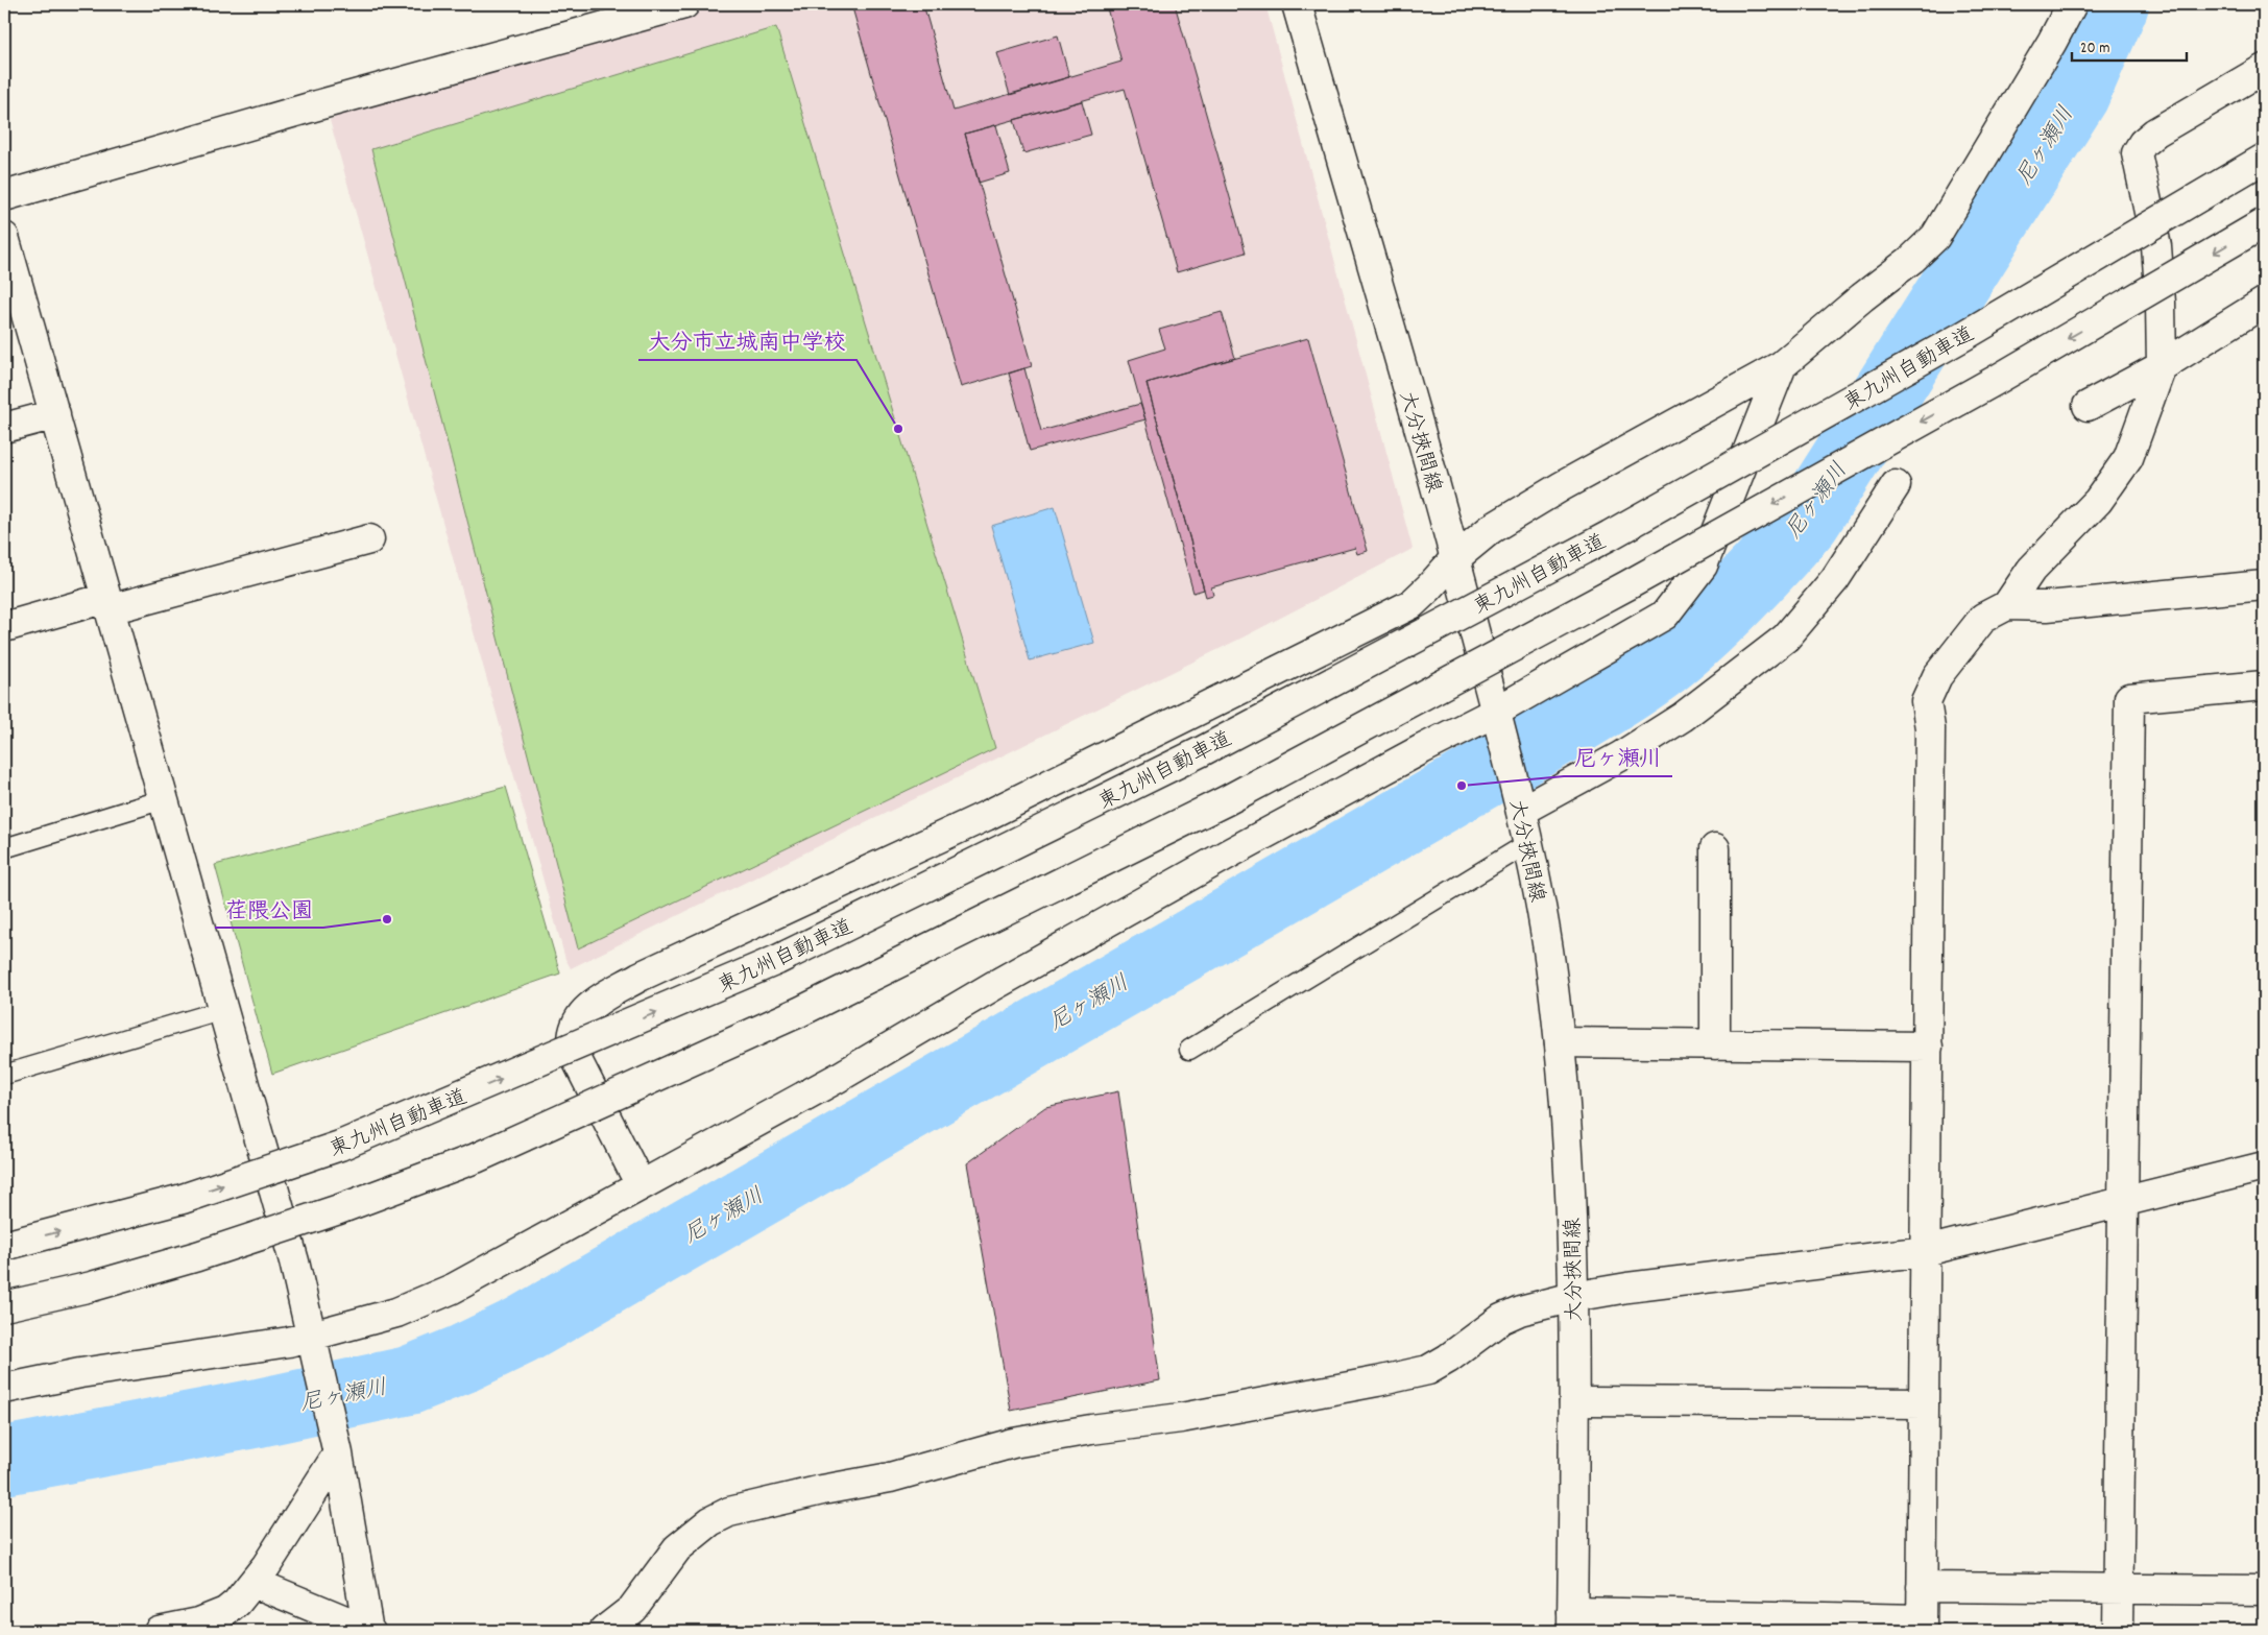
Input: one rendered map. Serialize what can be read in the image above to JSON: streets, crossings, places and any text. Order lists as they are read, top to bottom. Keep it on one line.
{"streets":{"main road":["東九州自動車道","大分挾間線"]},"water":["尼ヶ瀬川"],"places":["大分市立城南中学校","尼ヶ瀬川","荏隈公園"],"scale_bar":"20 m"}
